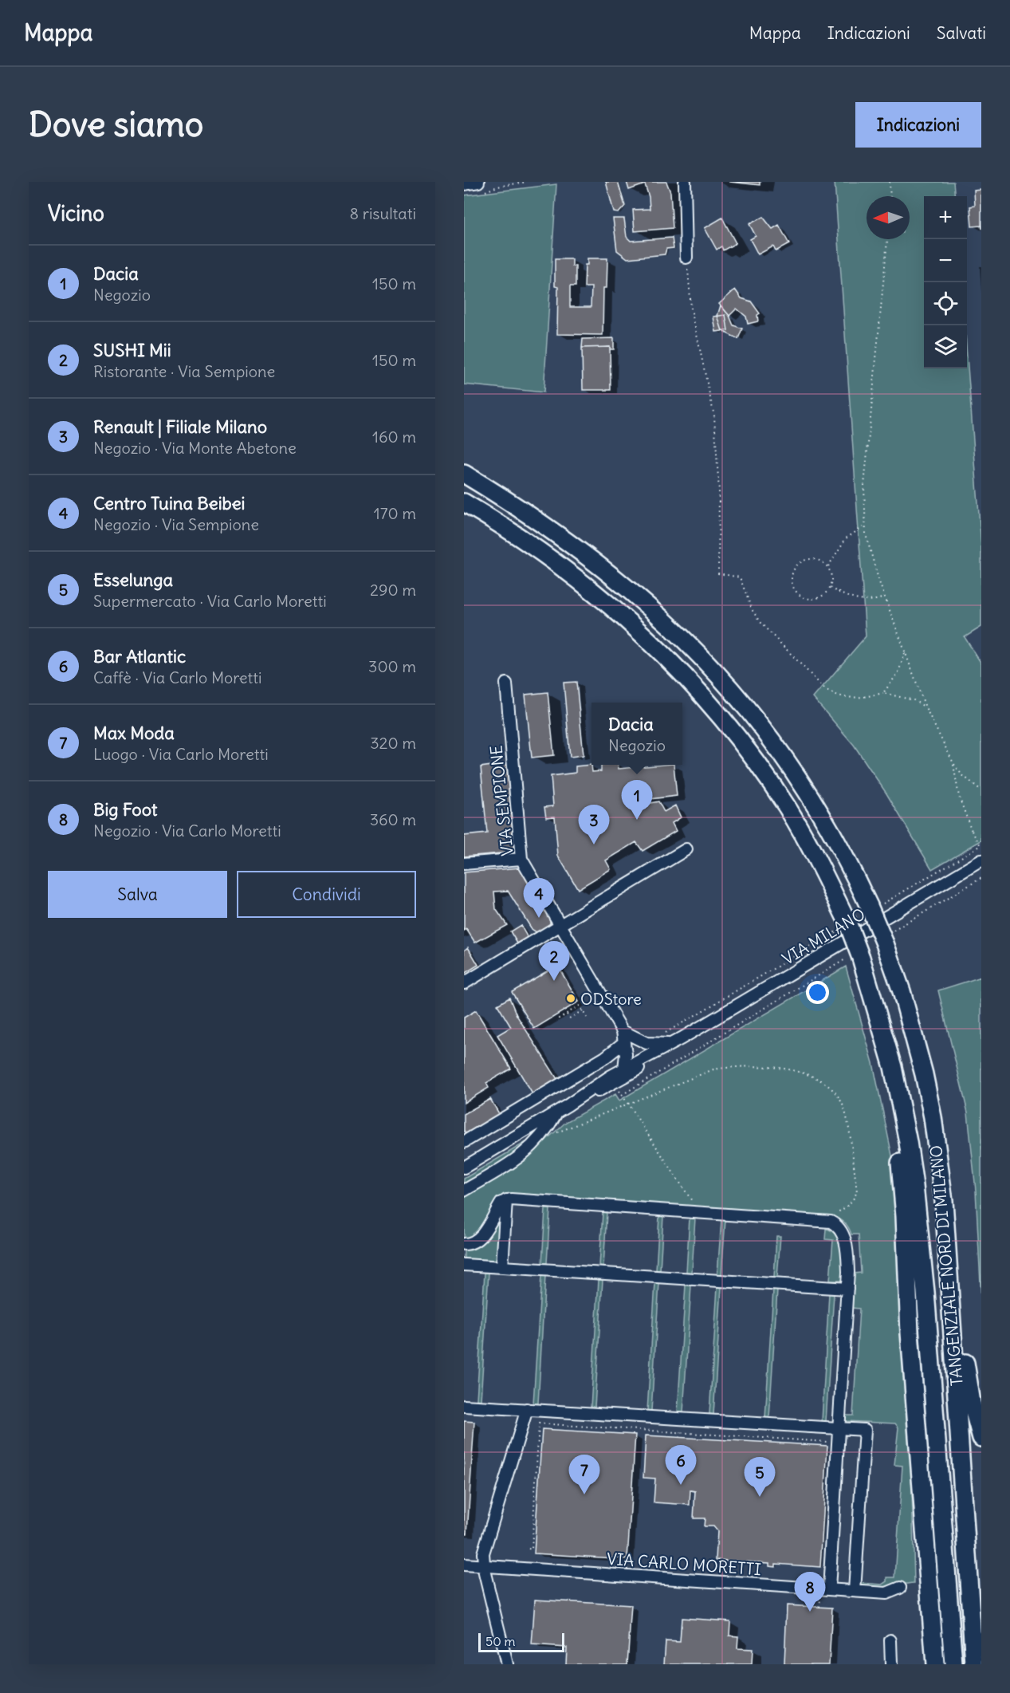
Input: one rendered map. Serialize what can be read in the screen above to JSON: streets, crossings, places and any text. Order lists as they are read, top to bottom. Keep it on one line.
{"streets":{"highway":["TANGENZIALE NORD DI MILANO"],"street":["VIA SEMPIONE","VIA MILANO","VIA CARLO MORETTI"]},"crossings":[["VIA SEMPIONE","VIA MILANO"]],"places":["ODStore"],"scale_bar":"50 m","north":"left","page":{"header":"Mappa","nav":["Mappa","Indicazioni","Salvati"],"buttons":["Indicazioni",["Salva","Condividi"]],"title":"Dove siamo","heading":["Vicino","8 risultati"],"map_buttons":["+","−"],"list":[{"mark":"1","name":"Dacia","note":"Negozio","value":"150 m"},{"mark":"2","name":"SUSHI Mii","note":"Ristorante · Via Sempione","value":"150 m"},{"mark":"3","name":"Renault | Filiale Milano","note":"Negozio · Via Monte Abetone","value":"160 m"},{"mark":"4","name":"Centro Tuina Beibei","note":"Negozio · Via Sempione","value":"170 m"},{"mark":"5","name":"Esselunga","note":"Supermercato · Via Carlo Moretti","value":"290 m"},{"mark":"6","name":"Bar Atlantic","note":"Caffè · Via Carlo Moretti","value":"300 m"},{"mark":"7","name":"Max Moda","note":"Luogo · Via Carlo Moretti","value":"320 m"},{"mark":"8","name":"Big Foot","note":"Negozio · Via Carlo Moretti","value":"360 m"}],"popup":["Dacia","Negozio"],"pins":["1","3","4","2","6","7","5","8"],"scale":"50 m"}}
